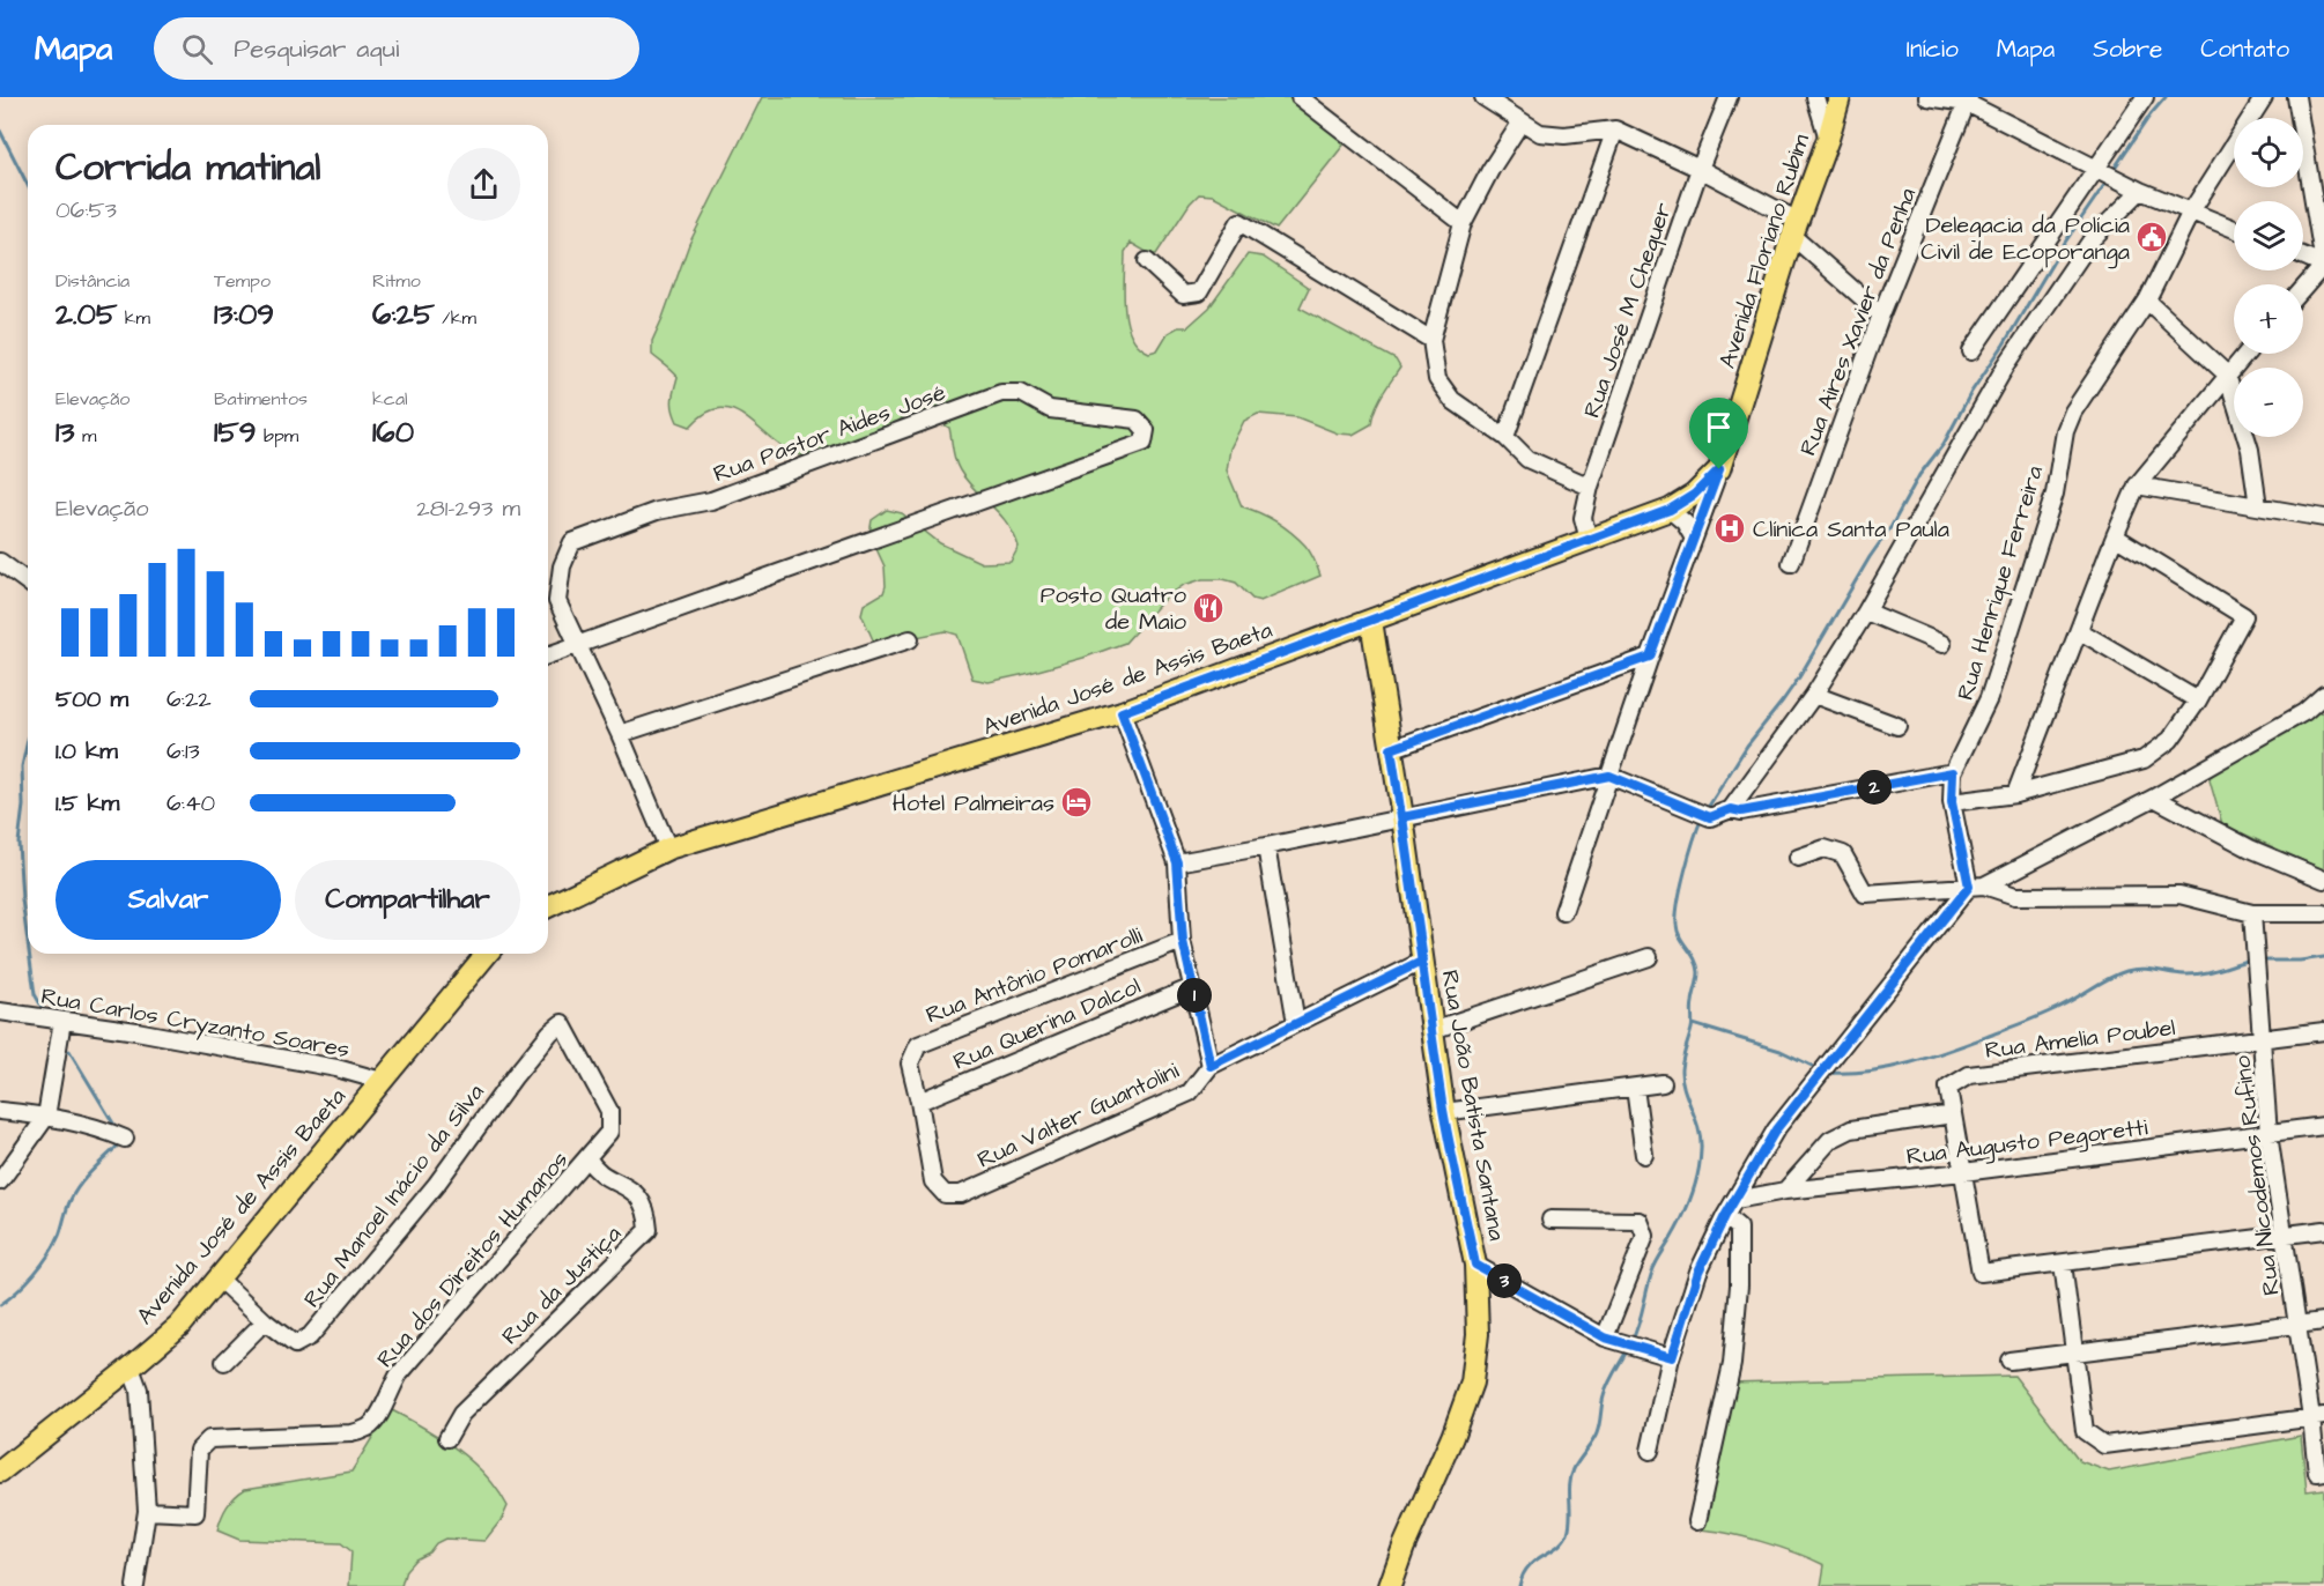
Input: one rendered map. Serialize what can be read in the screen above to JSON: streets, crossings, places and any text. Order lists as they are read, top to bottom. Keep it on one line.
{"streets":{"main road":["Avenida Floriano Rubim","Avenida José de Assis Baeta","Rua João Batista Santana"],"street":["Rua José M Chequer","Rua Aires Xavier da Penha","Rua Pastor Aides José","Rua Henrique Ferreira","Rua Antônio Pomarolli","Rua Carlos Cryzanto Soares","Rua Querina Dalcol","Rua Amelia Poubel","Rua Valter Guantolini","Rua Augusto Pegoretti","Rua Nicodemos Rufino","Rua Manoel Inácio da Silva","Rua dos Direitos Humanos","Rua da Justiça"]},"crossings":[["Avenida Floriano Rubim","Avenida José de Assis Baeta"],["Rua José M Chequer","Avenida José de Assis Baeta"],["Avenida José de Assis Baeta","Rua Carlos Cryzanto Soares"],["Avenida José de Assis Baeta","Rua João Batista Santana"],["Avenida José de Assis Baeta","Rua Manoel Inácio da Silva"],["Rua Antônio Pomarolli","Rua Querina Dalcol"],["Rua Antônio Pomarolli","Rua Valter Guantolini"],["Rua Querina Dalcol","Rua Valter Guantolini"],["Rua Amelia Poubel","Rua Augusto Pegoretti"],["Rua Amelia Poubel","Rua Nicodemos Rufino"],["Rua João Batista Santana","Rua Valter Guantolini"],["Rua Augusto Pegoretti","Rua Nicodemos Rufino"],["Rua Manoel Inácio da Silva","Rua dos Direitos Humanos"],["Rua Manoel Inácio da Silva","Rua da Justiça"],["Rua dos Direitos Humanos","Rua da Justiça"]],"places":{"public building":["Delegacia da Polícia Civil de Ecoporanga"],"hospital":["Clínica Santa Paula"],"restaurant":["Posto Quatro de Maio"],"hotel":["Hotel Palmeiras"]},"page":{"header":"Mapa","search":"Pesquisar aqui","nav":["Início","Mapa","Sobre","Contato"],"map_buttons":["+","−"],"heading":["Corrida matinal","06:53"],"stats":[["Distância","2.05 km"],["Tempo","13:09"],["Ritmo","6:25 /km"],["Elevação","13 m"],["Batimentos","159 bpm"],["kcal","160"]],"chart":["Elevação","281–293 m"],"list":[{"name":"500 m","note":"6:22"},{"name":"1.0 km","note":"6:13"},{"name":"1.5 km","note":"6:40"}],"pins":["2","1","3"],"buttons":["Salvar","Compartilhar"]}}
